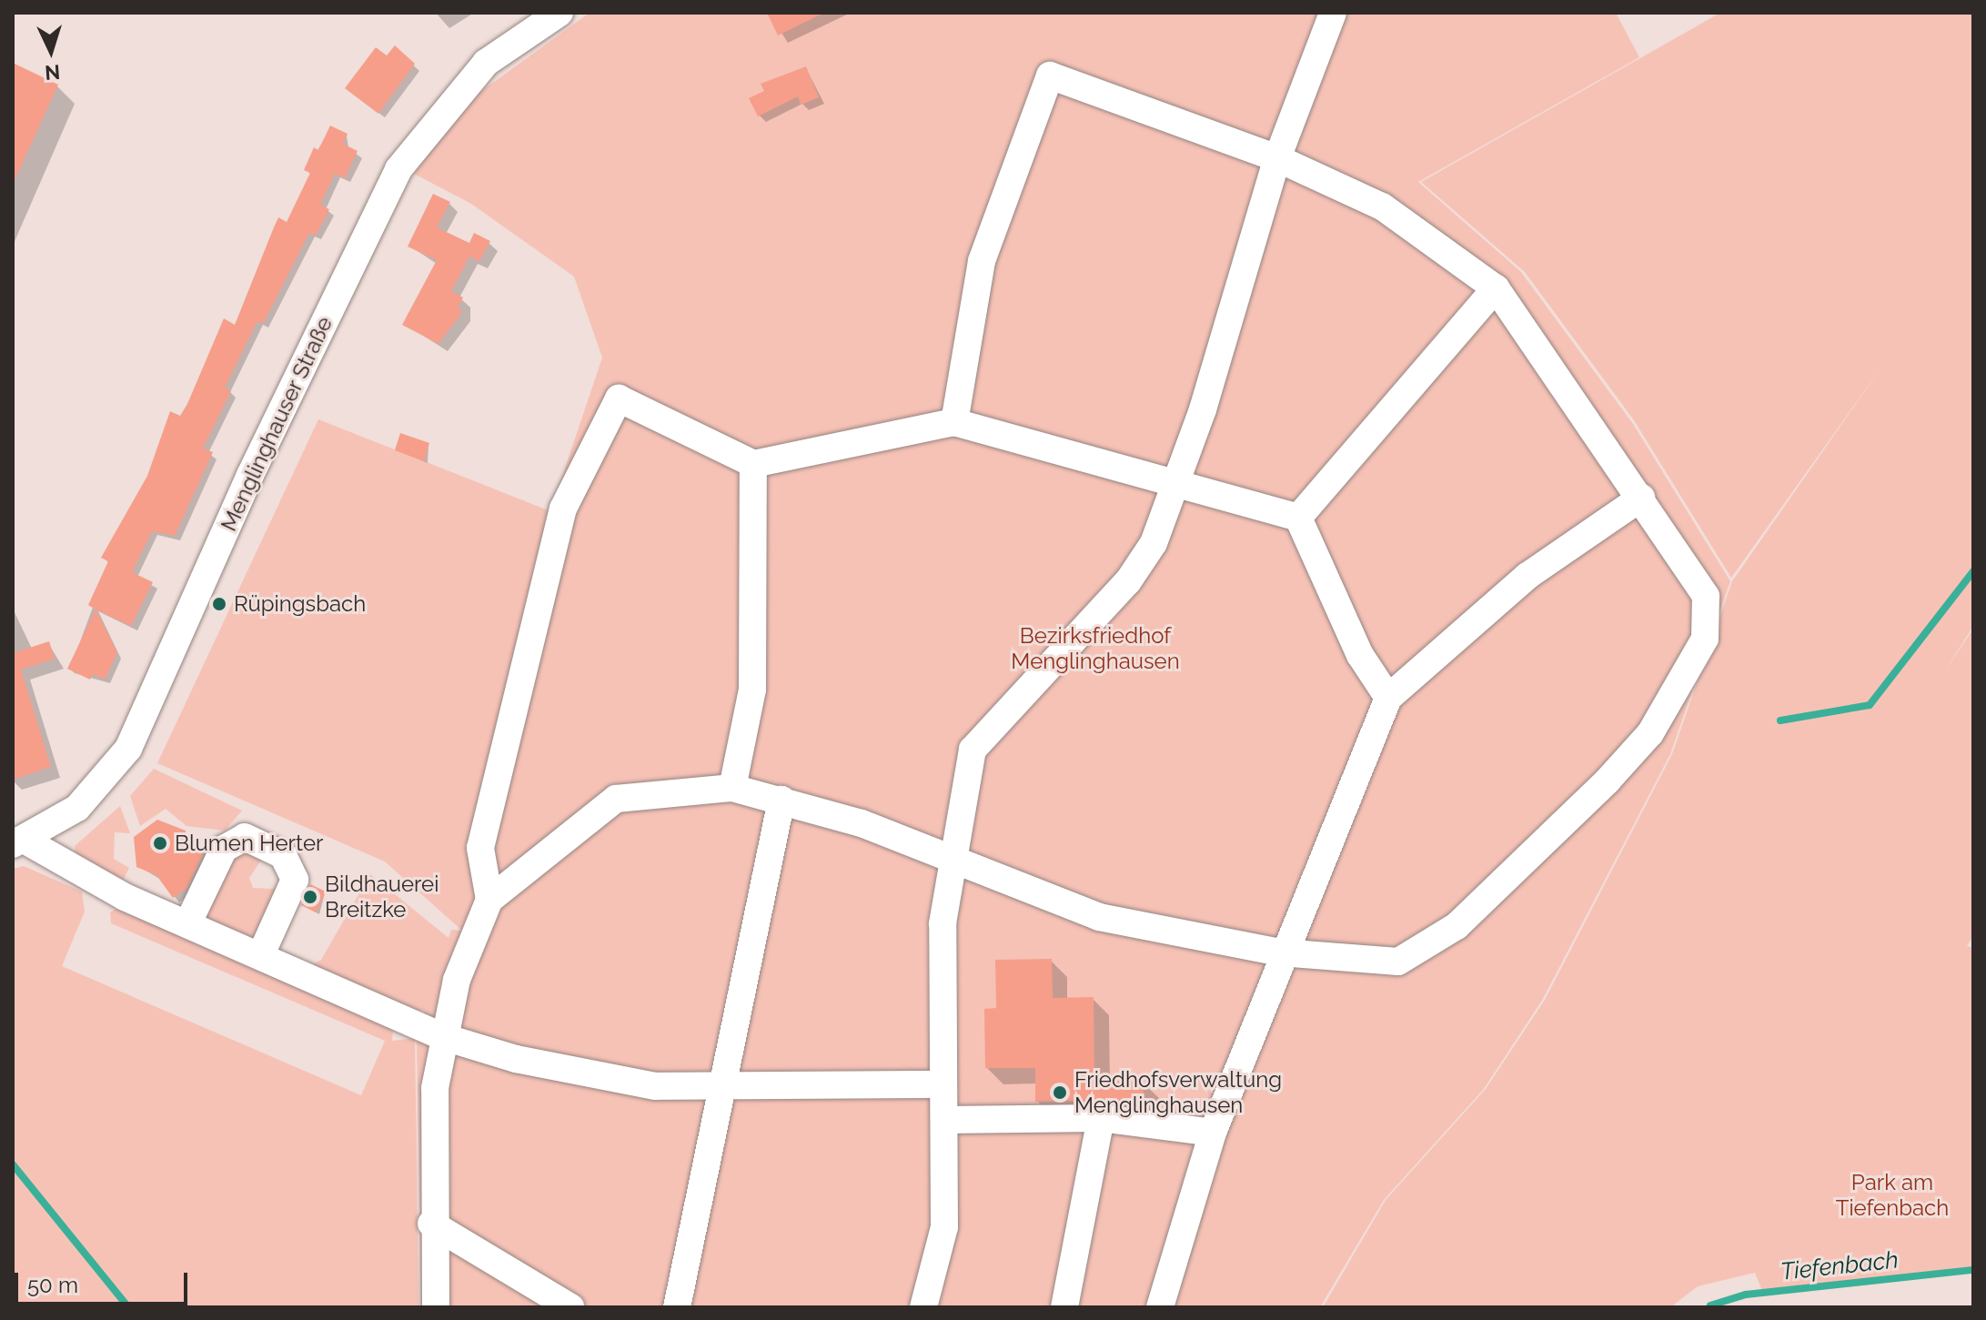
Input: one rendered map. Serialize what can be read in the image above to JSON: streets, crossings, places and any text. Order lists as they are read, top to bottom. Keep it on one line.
{"streets":{"street":["Menglinghauser Straße"]},"water":["Tiefenbach"],"parks":["Bezirksfriedhof Menglinghausen","Park am Tiefenbach"],"places":["Rüpingsbach","Blumen Herter","Bildhauerei Breitzke","Friedhofsverwaltung Menglinghausen"],"scale_bar":"50 m","north":"bottom"}
